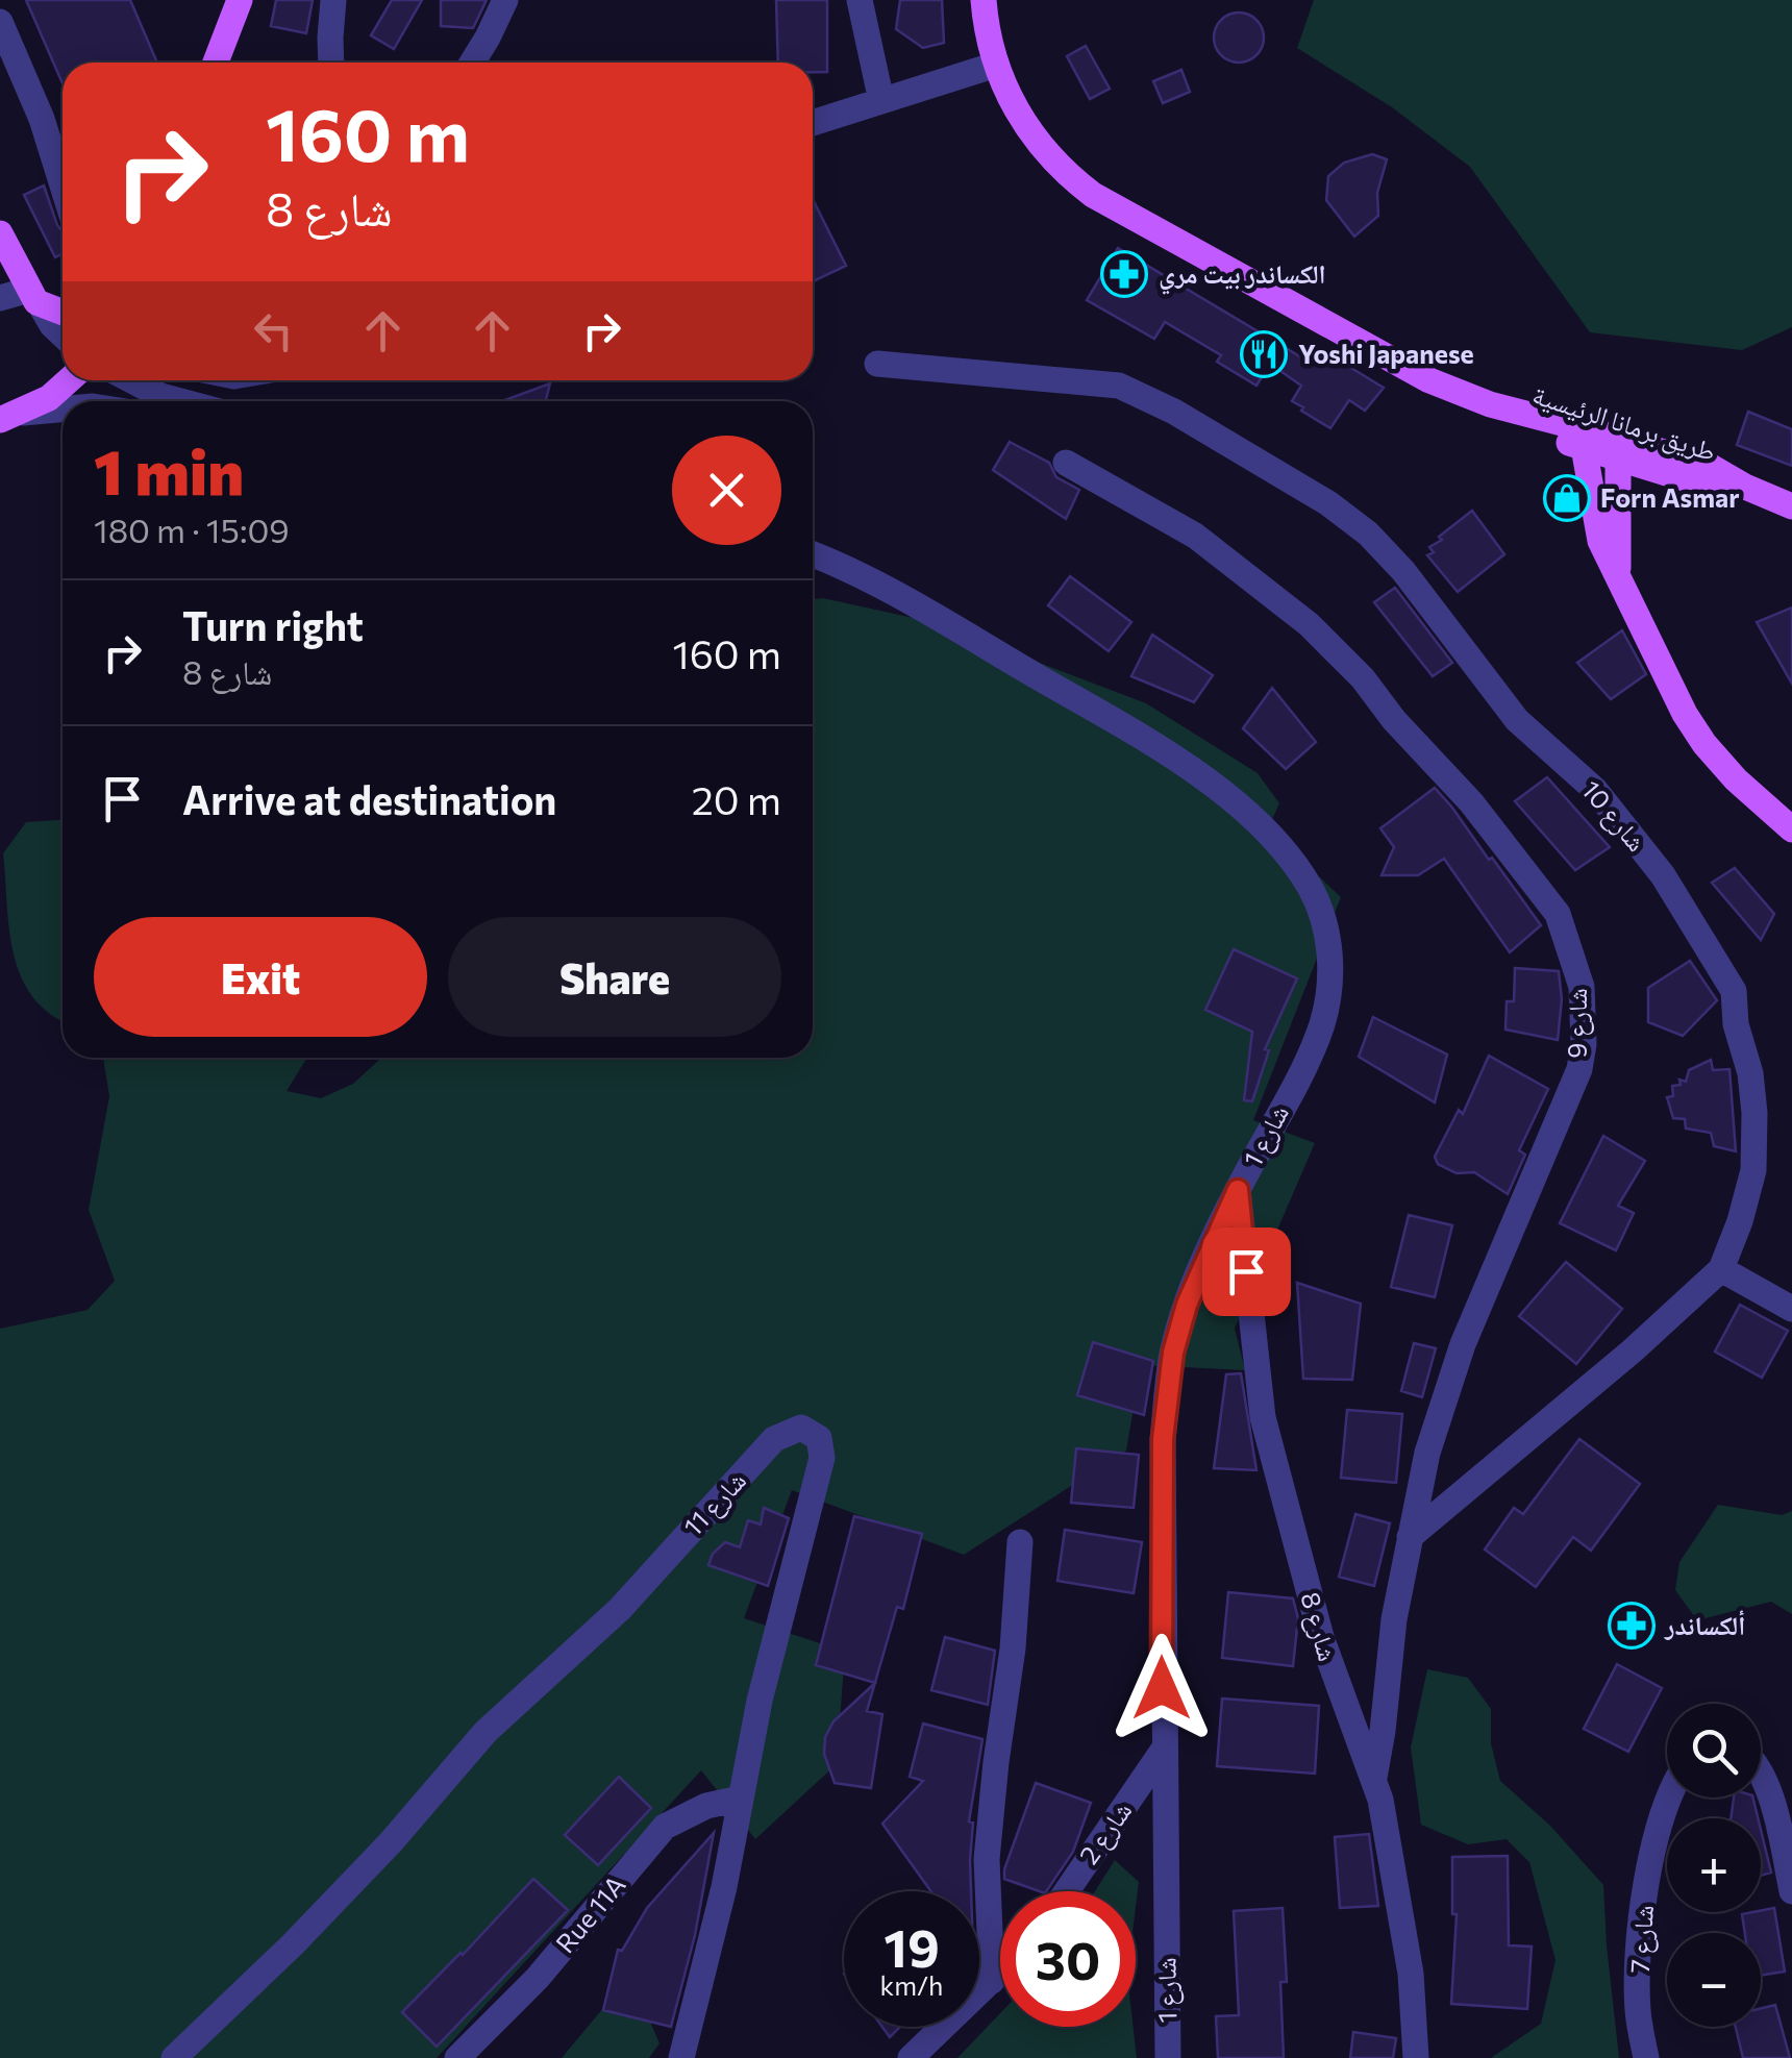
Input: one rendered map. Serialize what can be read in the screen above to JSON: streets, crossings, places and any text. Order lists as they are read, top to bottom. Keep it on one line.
{"streets":{"main road":["طريق برمانا الرئيسية"],"street":["شارع 10","شارع 9","شارع 1","شارع 11","شارع 8","شارع 2","Rue 11A","شارع 7"]},"crossings":[["شارع 10","شارع 9"],["شارع 9","شارع 8"],["شارع 1","شارع 8"],["شارع 1","شارع 2"],["شارع 11","Rue 11A"]],"places":{"pharmacy":["الكساندر بيت مري","ألكساندر"],"restaurant":["Yoshi Japanese"],"shop":["Forn Asmar"]},"page":{"turn":["160 m","شارع 8"],"heading":["1 min","180 m · 15:09"],"list":[{"name":"Turn right","note":"شارع 8","value":"160 m"},{"name":"Arrive at destination","value":"20 m"}],"buttons":["Exit","Share"],"map_buttons":["+","−"],"speed":"19 km/h","limit":"30"}}
